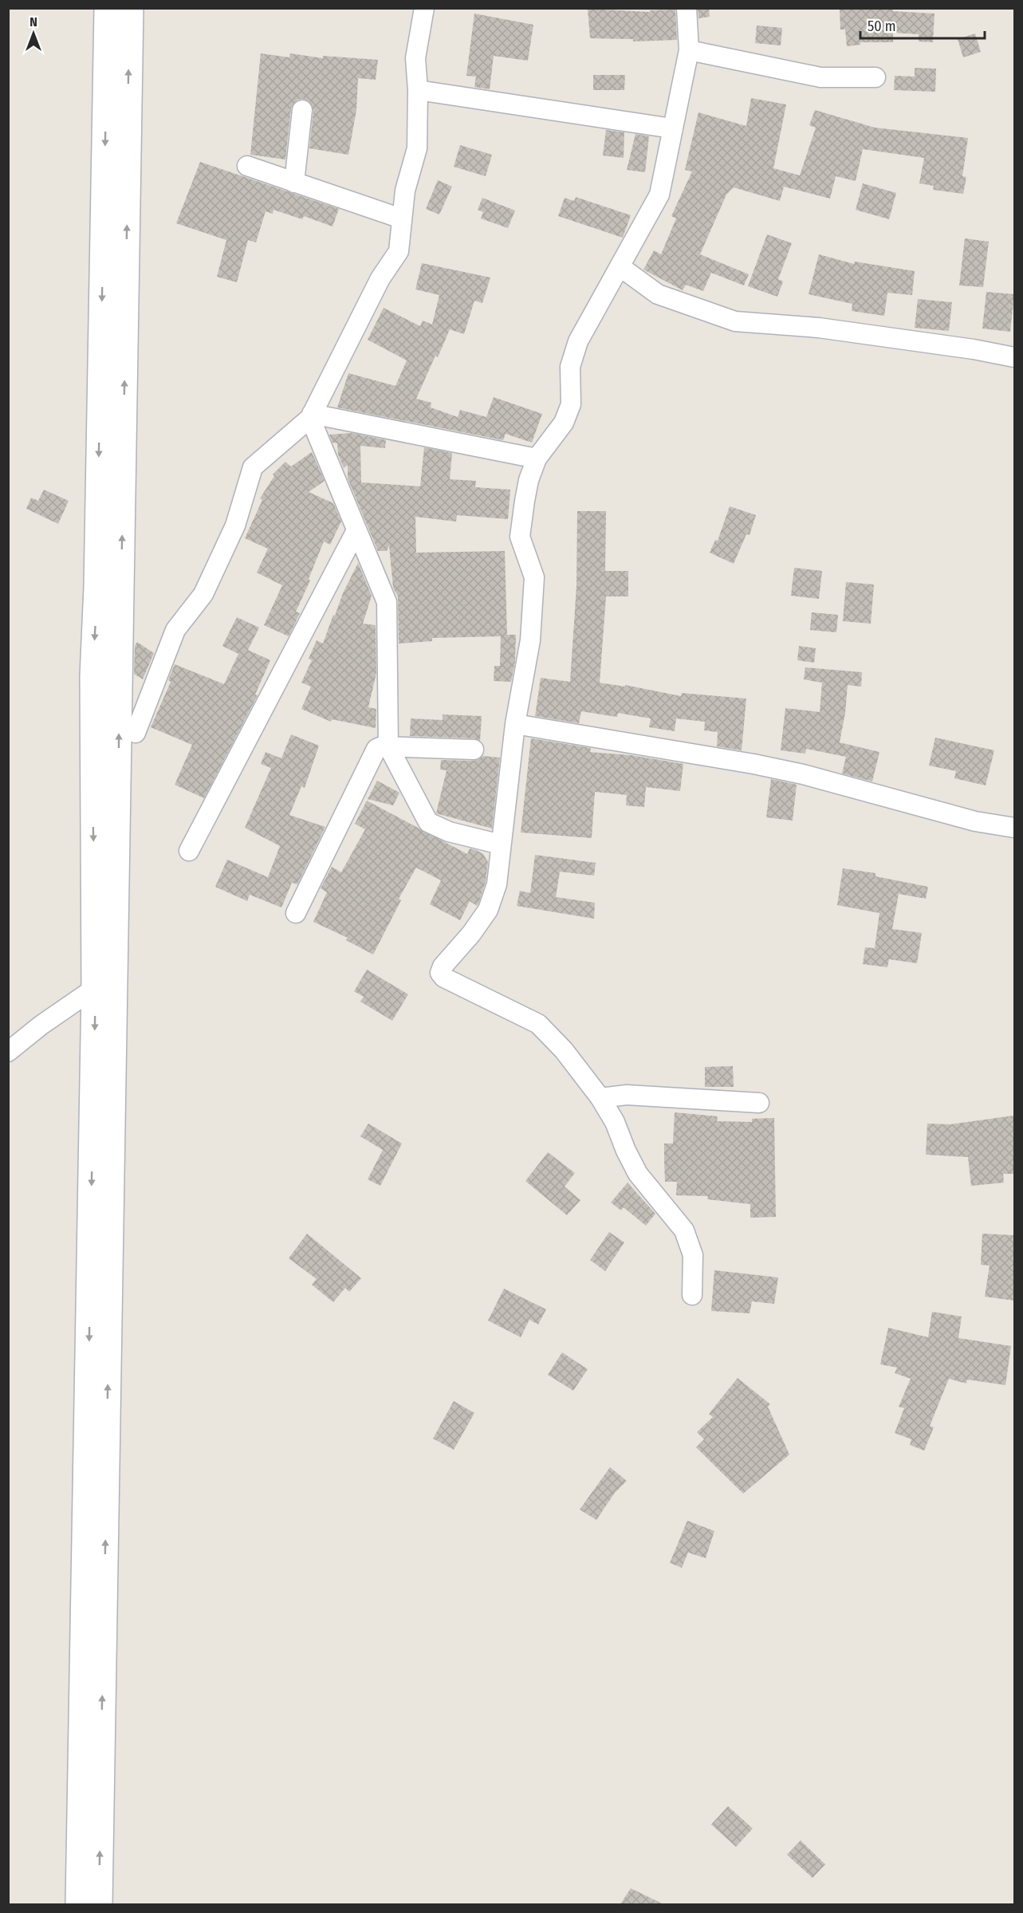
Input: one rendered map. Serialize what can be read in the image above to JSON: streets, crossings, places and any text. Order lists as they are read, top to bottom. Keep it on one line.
{"scale_bar":"50 m","north":"top"}
